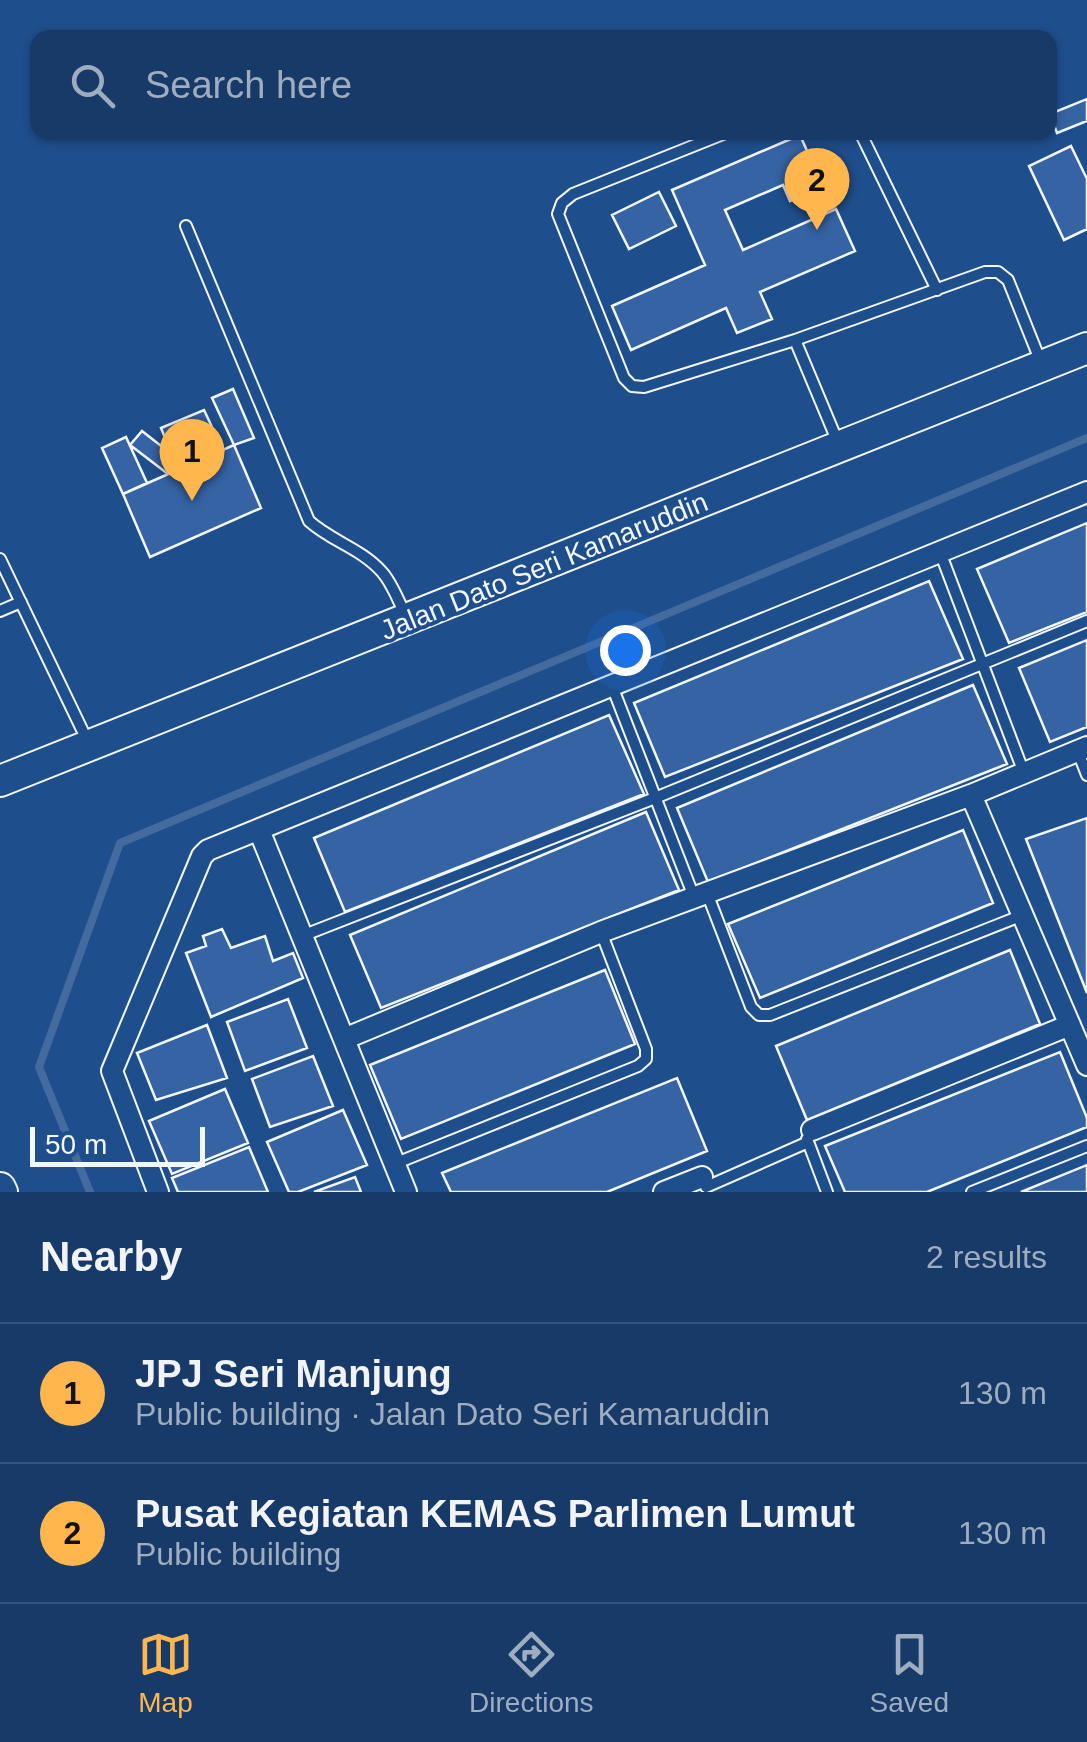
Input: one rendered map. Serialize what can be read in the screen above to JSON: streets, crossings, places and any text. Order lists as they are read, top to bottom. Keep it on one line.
{"streets":{"street":["Jalan Dato Seri Kamaruddin"]},"scale_bar":"50 m","page":{"search":"Search here","pins":["2","1"],"scale":"50 m","heading":["Nearby","2 results"],"list":[{"mark":"1","name":"JPJ Seri Manjung","note":"Public building · Jalan Dato Seri Kamaruddin","value":"130 m"},{"mark":"2","name":"Pusat Kegiatan KEMAS Parlimen Lumut","note":"Public building","value":"130 m"}],"nav":["Map","Directions","Saved"]}}
